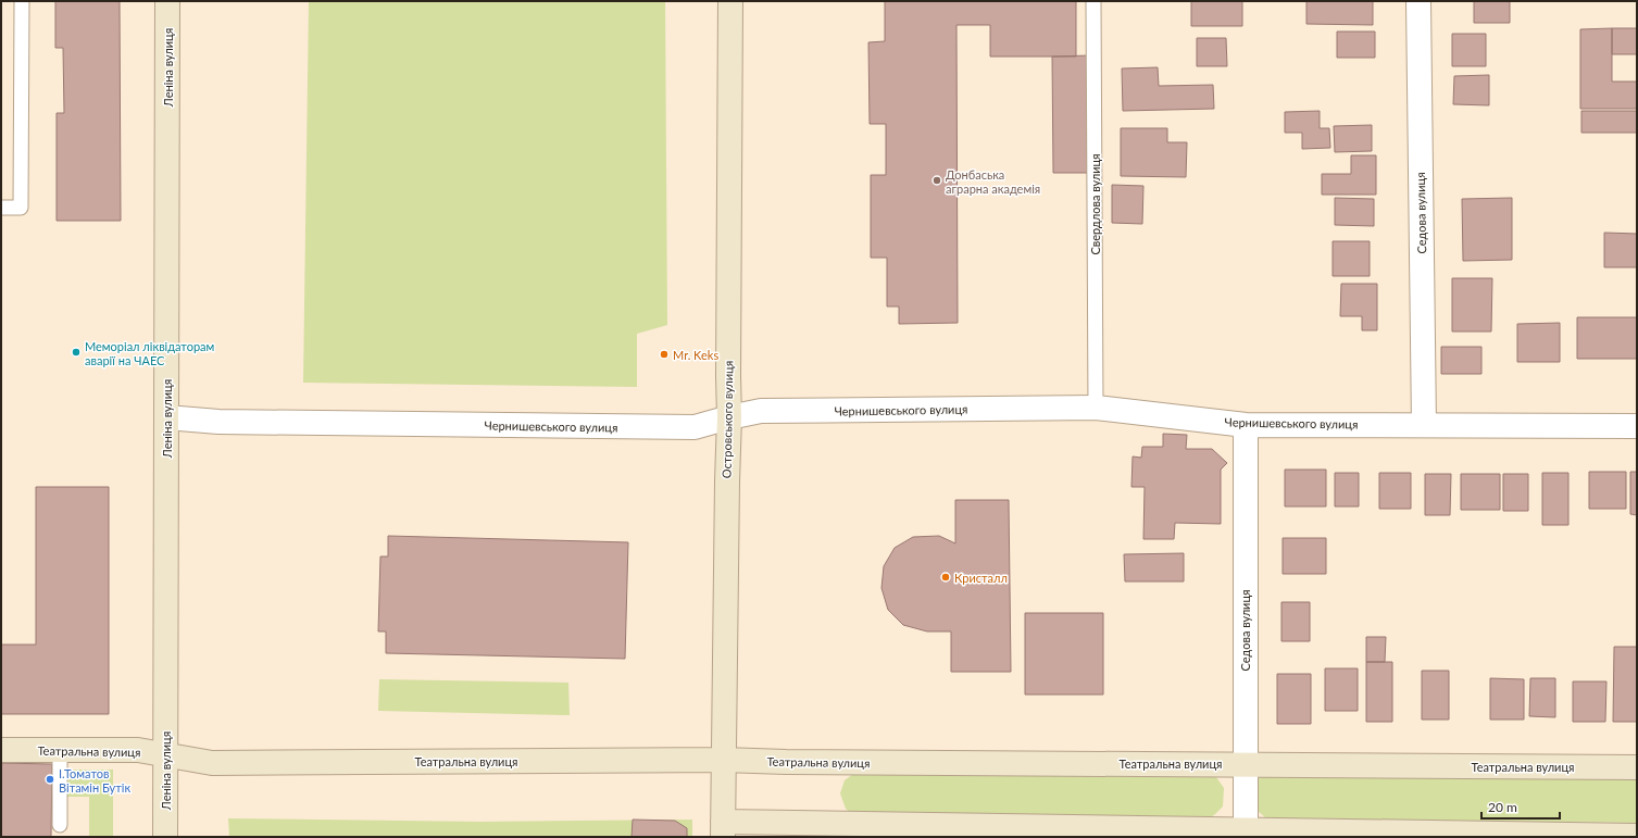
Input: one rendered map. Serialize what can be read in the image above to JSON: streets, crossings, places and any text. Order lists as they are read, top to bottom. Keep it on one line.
{"streets":{"street":["Леніна вулиця","Седова вулиця","Чернишевського вулиця","Островського вулиця","Театральна вулиця"],"lane":["Свердлова вулиця"]},"crossings":[["Леніна вулиця","Чернишевського вулиця"],["Леніна вулиця","Театральна вулиця"],["Свердлова вулиця","Чернишевського вулиця"],["Седова вулиця","Чернишевського вулиця"],["Седова вулиця","Театральна вулиця"],["Чернишевського вулиця","Островського вулиця"],["Островського вулиця","Театральна вулиця"]],"places":["Донбаська аграрна академія","Меморіал ліквідаторам аварії на ЧАЕС","Mr. Keks","Кристалл","І.Томатов Вітамін Бутік"],"scale_bar":"20 m"}
